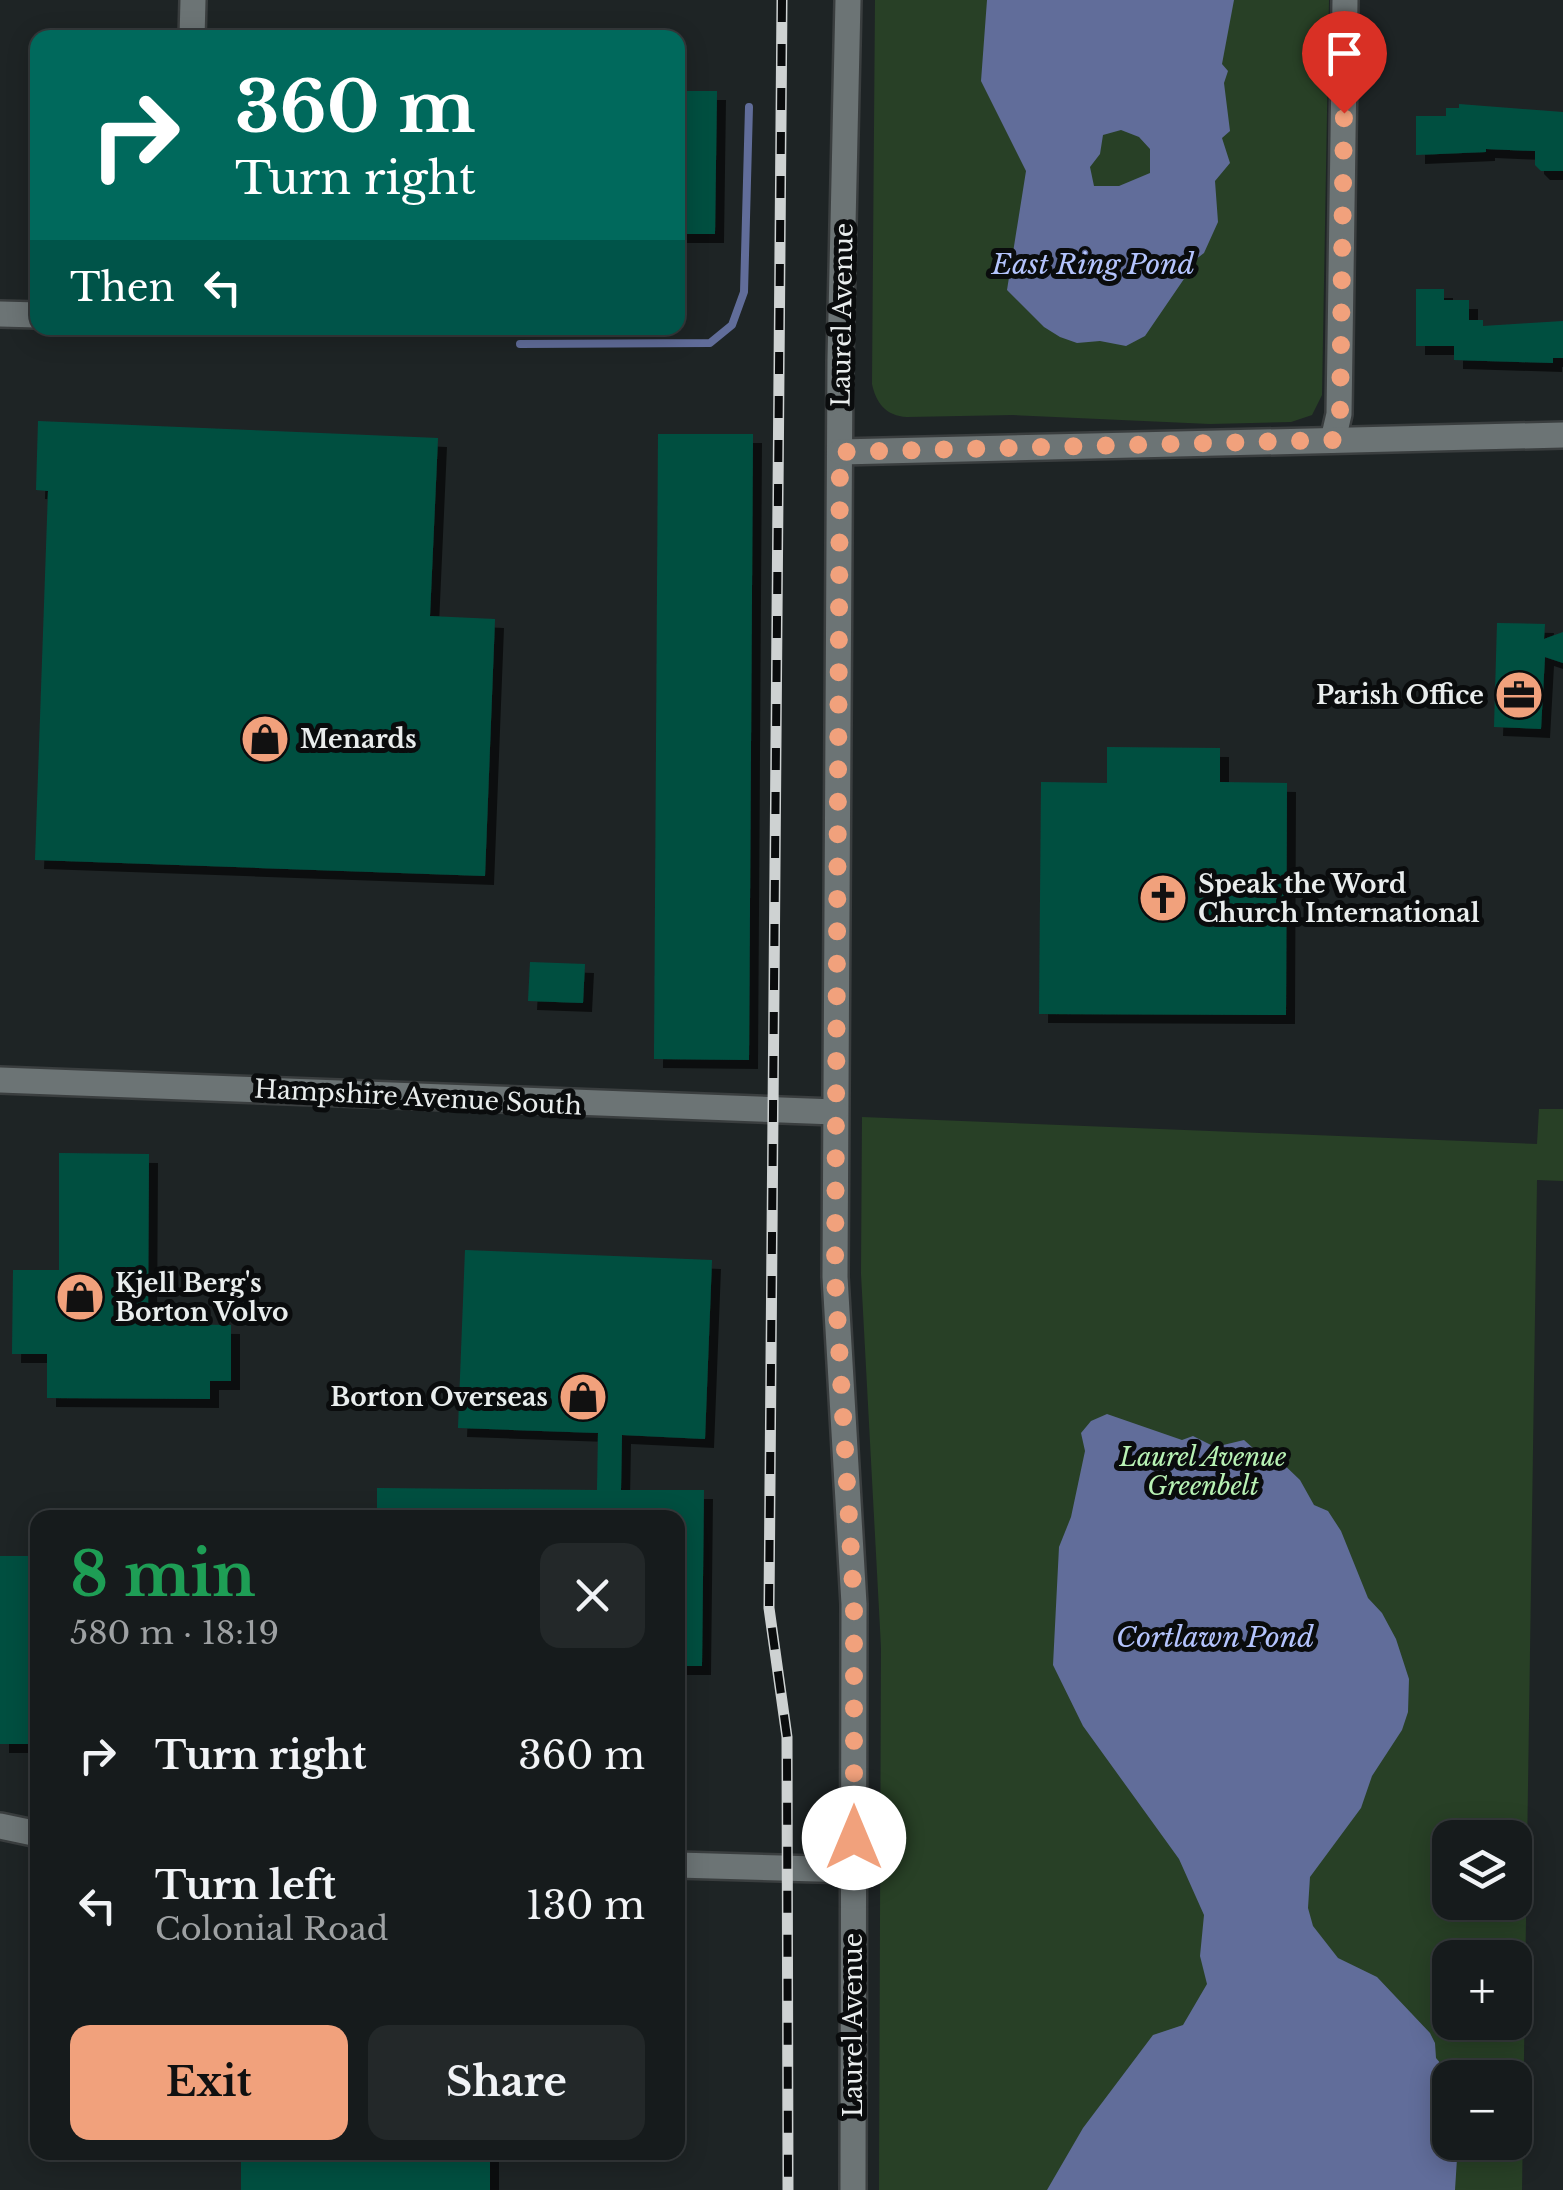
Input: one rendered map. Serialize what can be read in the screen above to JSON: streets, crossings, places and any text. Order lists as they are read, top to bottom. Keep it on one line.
{"streets":{"street":["Laurel Avenue","Hampshire Avenue South"]},"crossings":[["Laurel Avenue","Hampshire Avenue South"]],"water":["East Ring Pond","Cortlawn Pond"],"parks":["Laurel Avenue Greenbelt"],"places":{"office":["Parish Office"],"shop":["Menards","Kjell Berg's Borton Volvo","Borton Overseas"],"church":["Speak the Word Church International"]},"page":{"turn":["360 m","Turn right"],"then":"Then","heading":["8 min","580 m · 18:19"],"list":[{"name":"Turn right","value":"360 m"},{"name":"Turn left","note":"Colonial Road","value":"130 m"}],"map_buttons":["+","−"],"buttons":["Exit","Share"]}}
